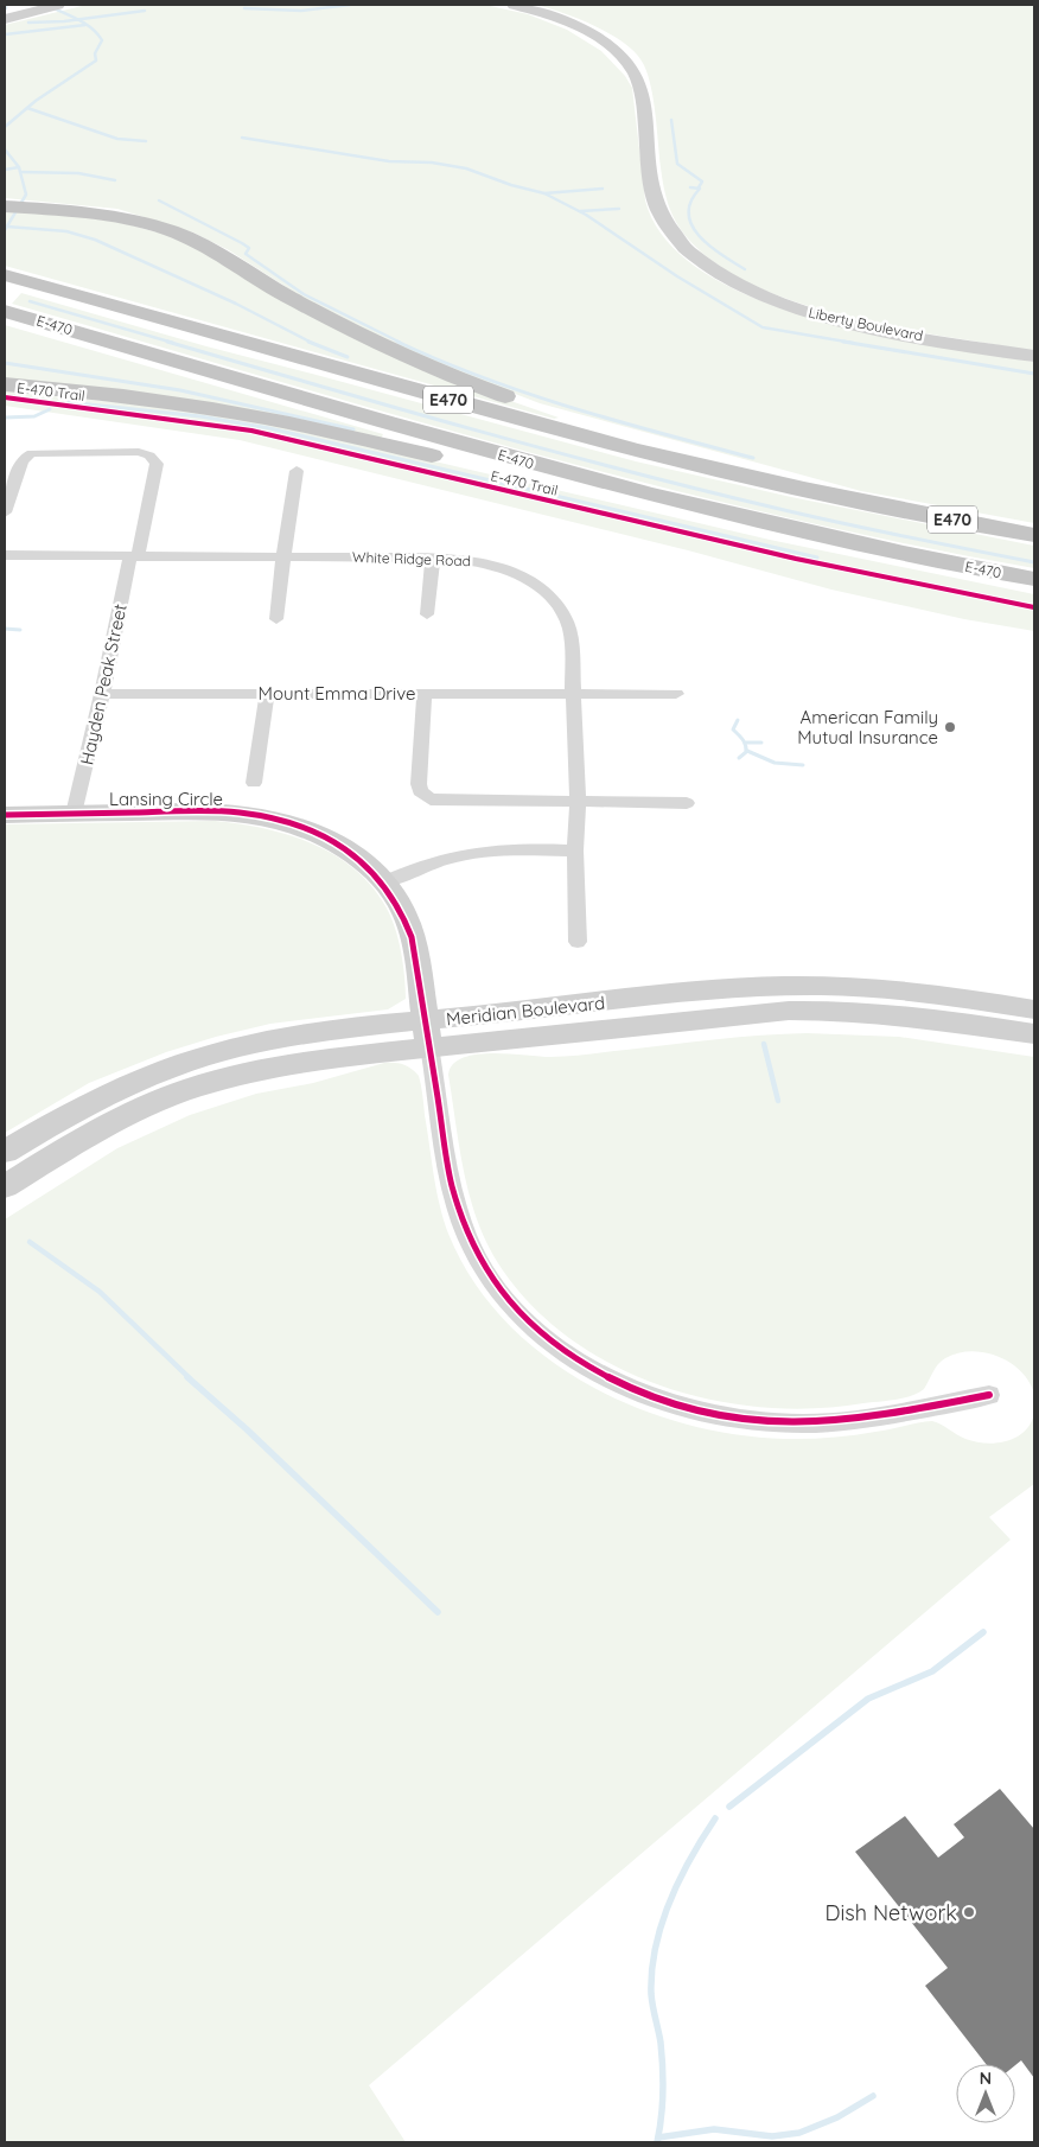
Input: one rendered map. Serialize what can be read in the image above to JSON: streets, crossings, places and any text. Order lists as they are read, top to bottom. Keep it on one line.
{"streets":{"highway":["E-470","E470"],"main road":["Liberty Boulevard","Meridian Boulevard"],"street":["White Ridge Road","Hayden Peak Street","Mount Emma Drive","Lansing Circle"],"cycle path":["E-470 Trail"]},"crossings":[["White Ridge Road","Hayden Peak Street"],["White Ridge Road","Mount Emma Drive"],["Hayden Peak Street","Mount Emma Drive"],["Hayden Peak Street","Lansing Circle"],["Lansing Circle","Meridian Boulevard"]],"places":["American Family Mutual Insurance","Dish Network"],"north":"top"}
